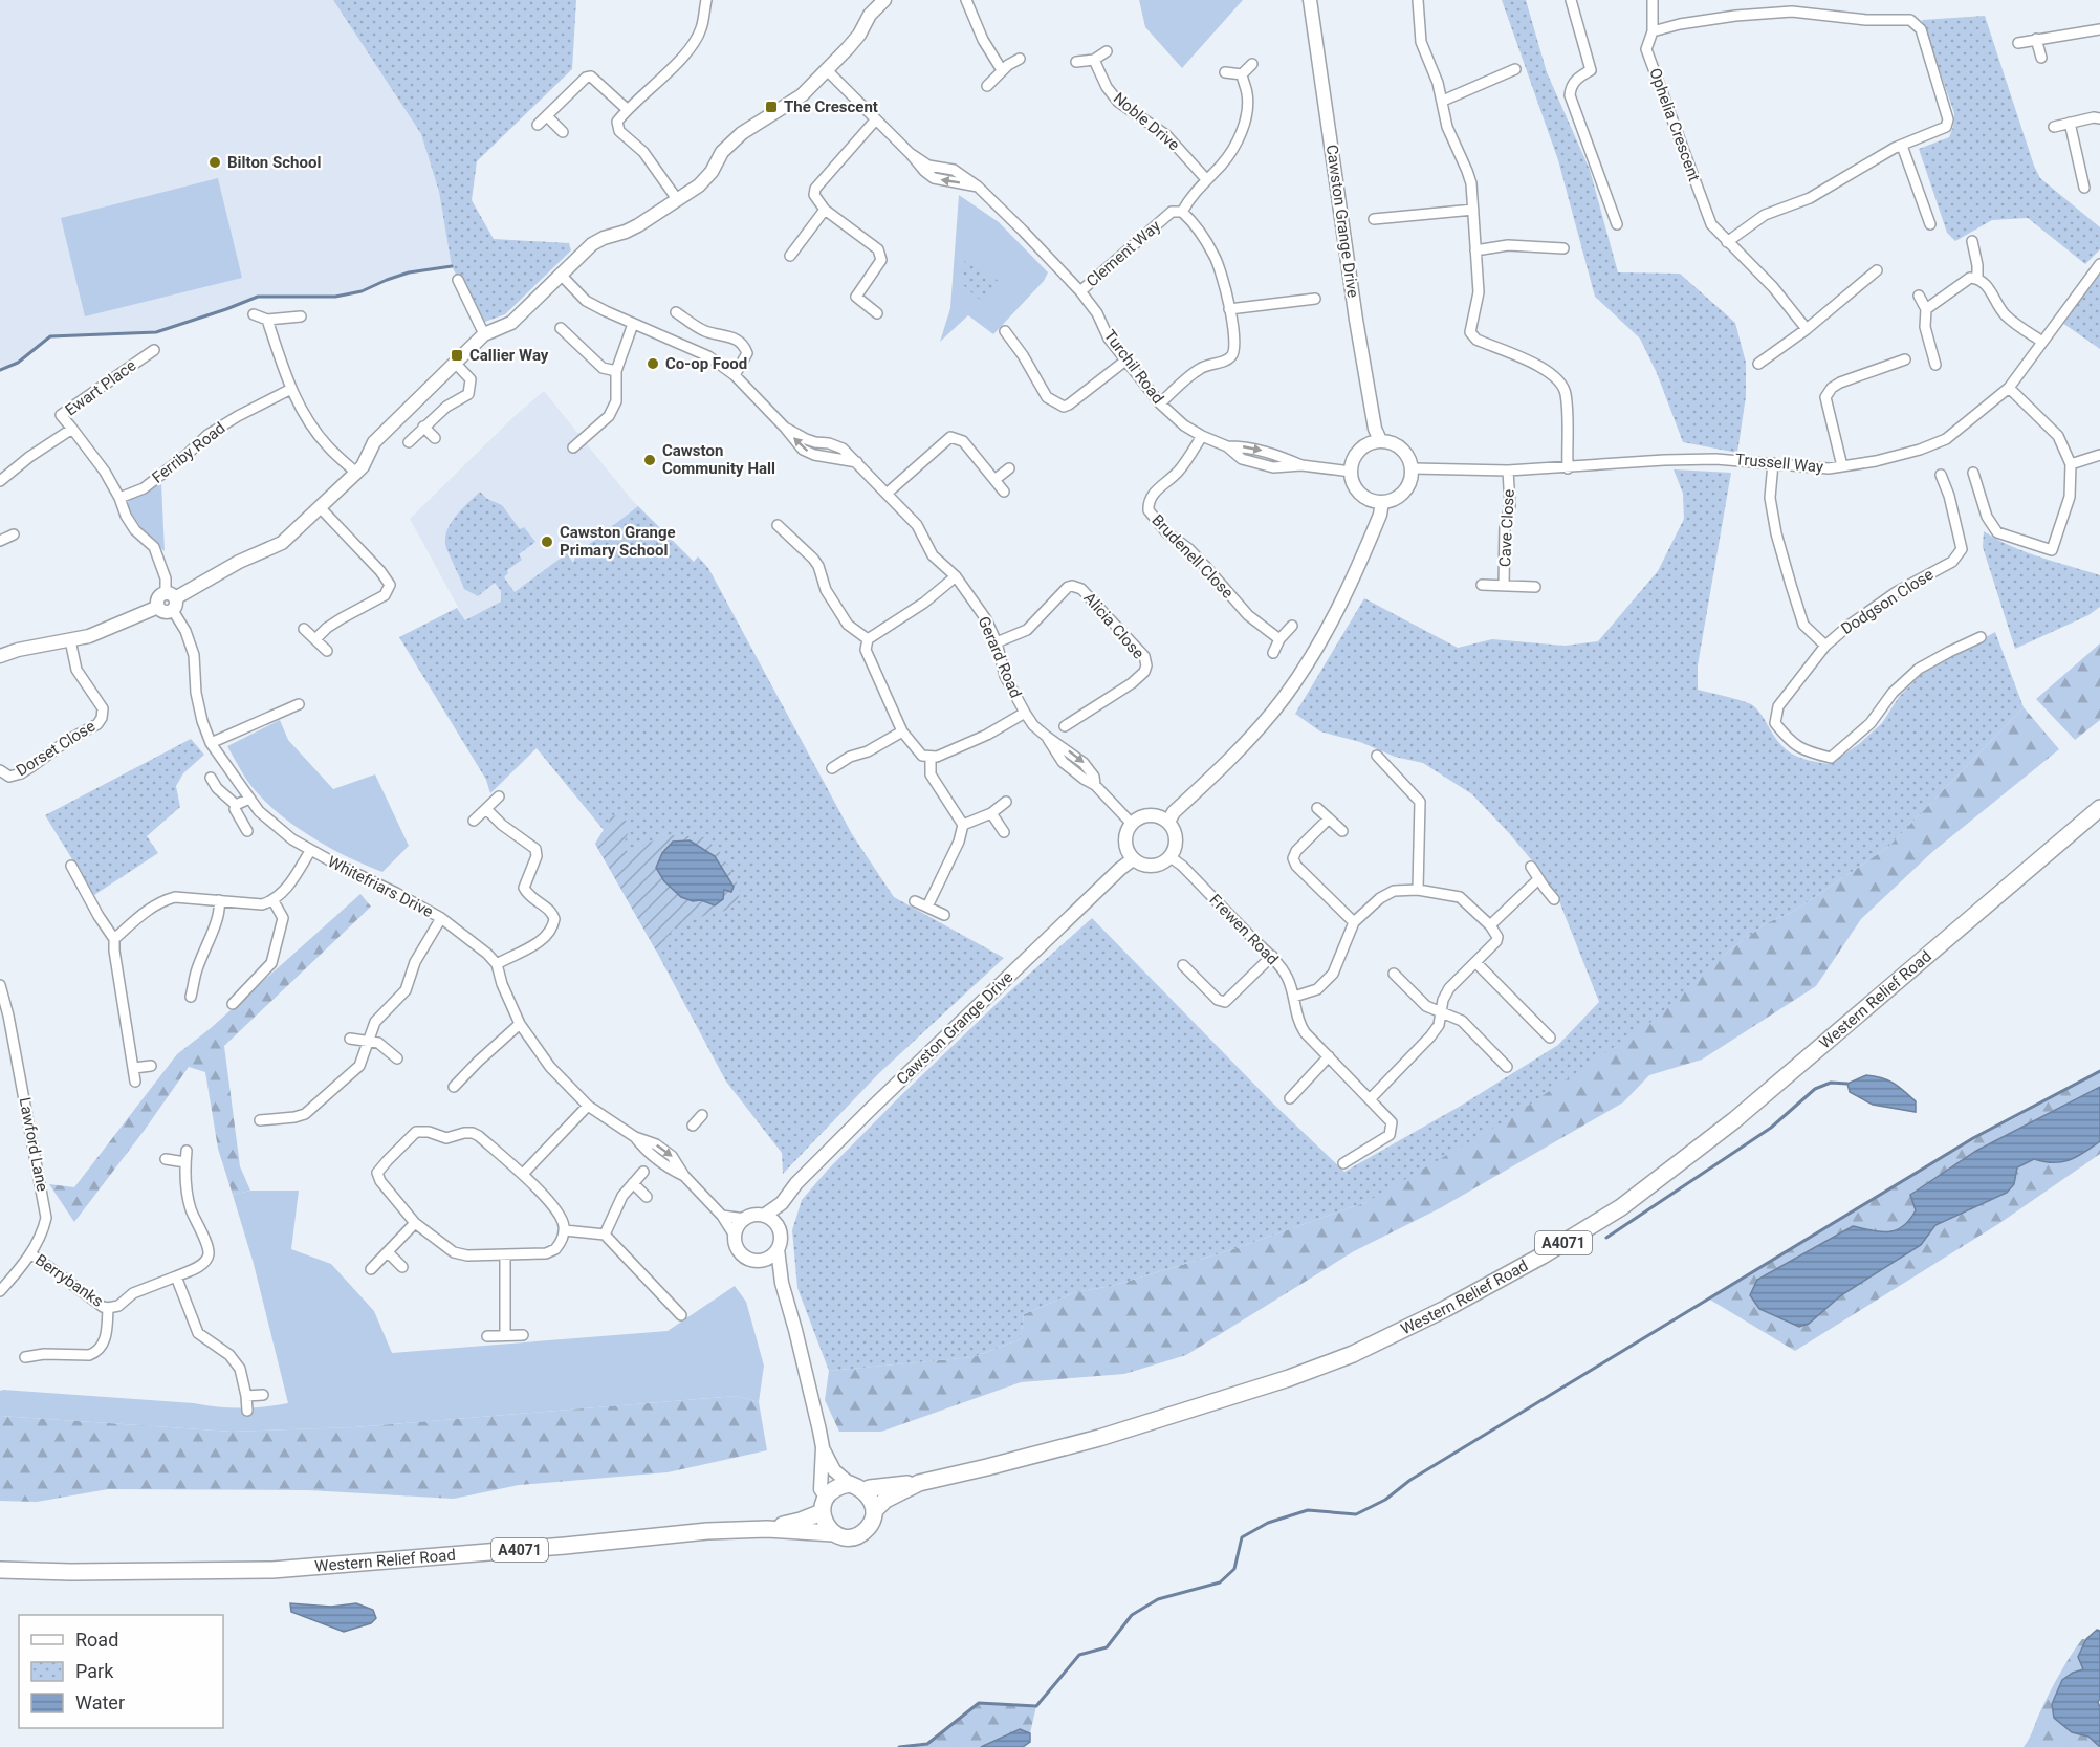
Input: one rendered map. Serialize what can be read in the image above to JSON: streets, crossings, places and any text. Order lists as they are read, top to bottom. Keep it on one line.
{"streets":{"highway":["Western Relief Road","A4071"],"street":["Noble Drive","Ophelia Crescent","Cawston Grange Drive","Clement Way","Turchil Road","Ewart Place","Ferriby Road","Trussell Way","Cave Close","Brudenell Close","Dodgson Close","Alicia Close","Gerard Road","Dorset Close","Whitefriars Drive","Frewen Road","Lawford Lane","Berrybanks"]},"crossings":[["Cawston Grange Drive","Turchil Road"],["Cawston Grange Drive","Trussell Way"],["Cawston Grange Drive","Gerard Road"],["Cawston Grange Drive","Whitefriars Drive"],["Cawston Grange Drive","Frewen Road"],["Clement Way","Turchil Road"],["Turchil Road","Trussell Way"],["Turchil Road","Brudenell Close"],["Ewart Place","Whitefriars Drive"],["Ferriby Road","Whitefriars Drive"],["Trussell Way","Cave Close"],["Alicia Close","Gerard Road"],["Gerard Road","Frewen Road"],["Western Relief Road","A4071"],["Lawford Lane","Berrybanks"]],"places":{"transit":["The Crescent","Callier Way"],"other":["Bilton School","Co-op Food","Cawston Community Hall","Cawston Grange Primary School"]},"legend":["Road","Park","Water"]}
